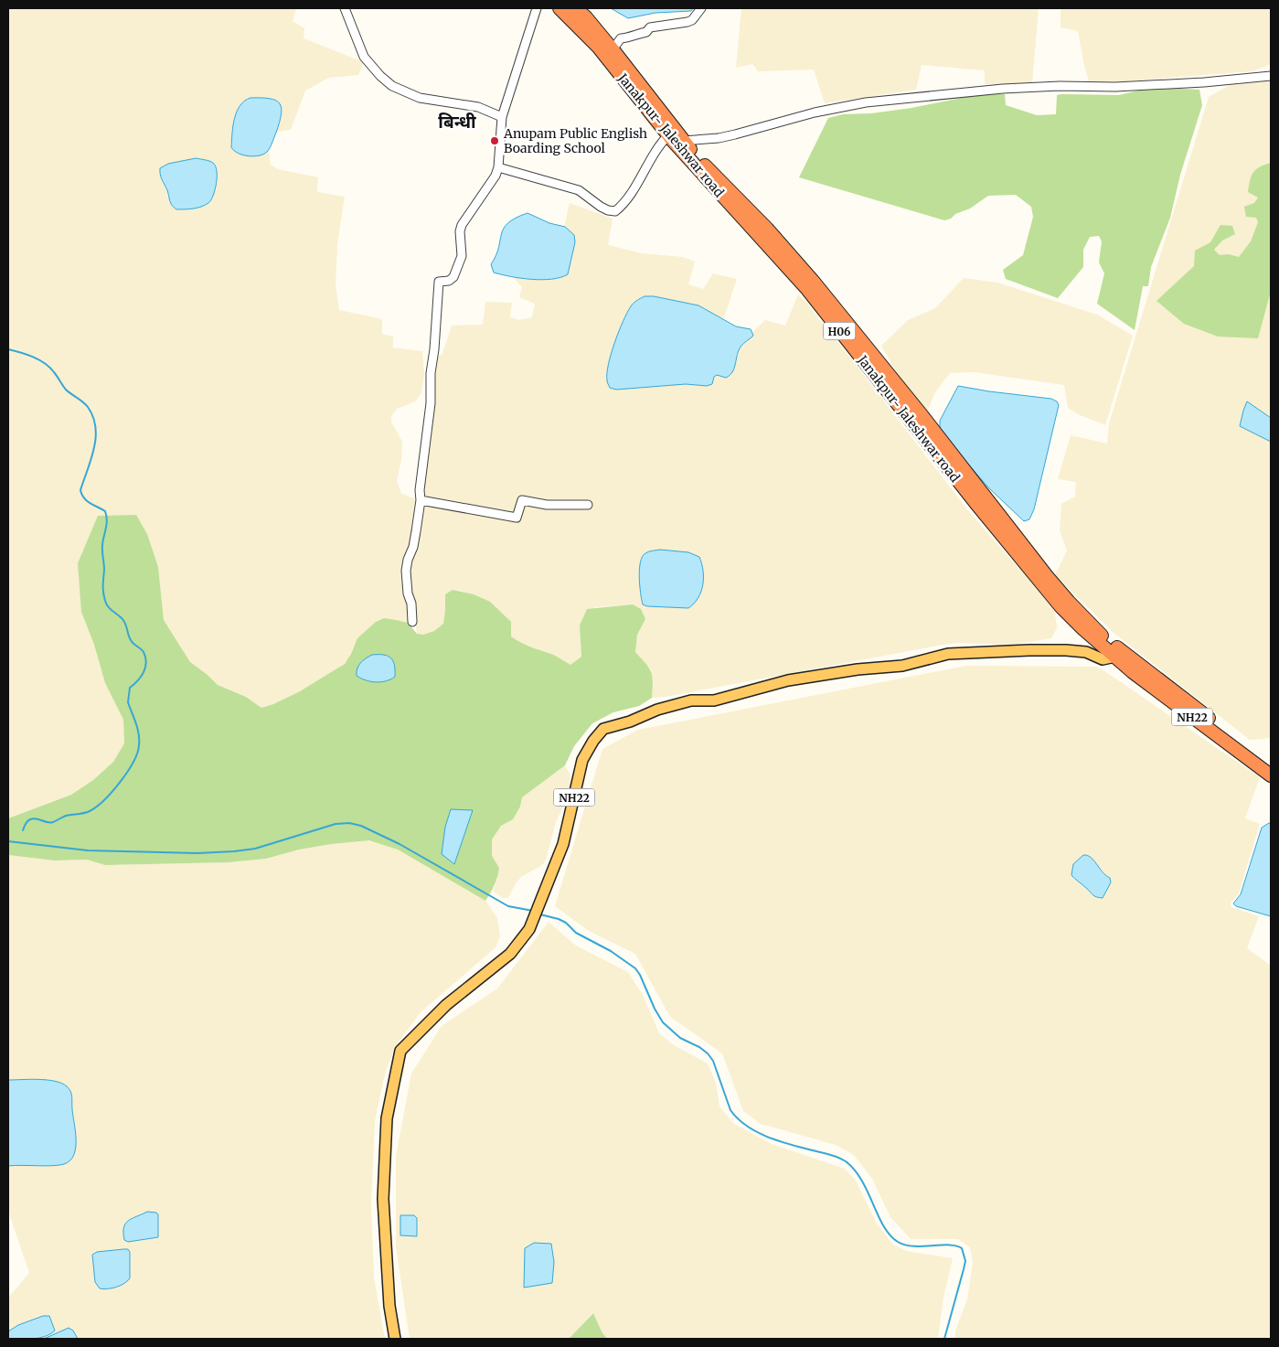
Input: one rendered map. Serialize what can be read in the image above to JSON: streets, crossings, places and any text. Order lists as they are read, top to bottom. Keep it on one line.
{"streets":{"highway":["Janakpur- Jaleshwar road","H06","NH22"]},"crossings":[["Janakpur- Jaleshwar road","NH22"]],"districts":["बिन्धी"],"places":["Anupam Public English Boarding School"]}
